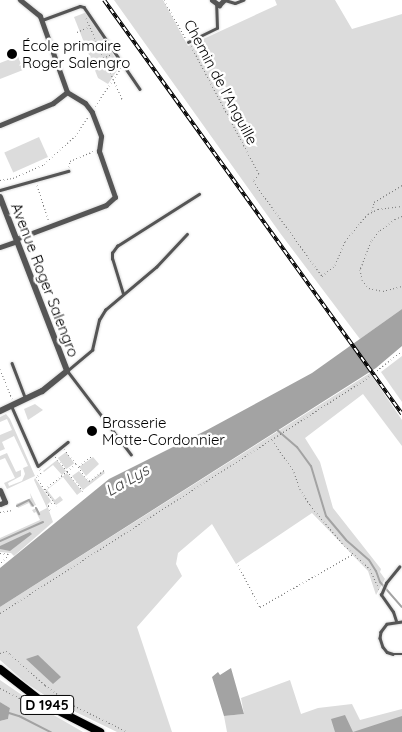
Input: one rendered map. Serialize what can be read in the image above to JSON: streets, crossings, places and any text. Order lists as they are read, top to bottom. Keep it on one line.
{"streets":{"main road":["D 1945"],"street":["Avenue Roger Salengro"],"path":["Chemin de l'Anguille"]},"water":["La Lys"],"places":["École primaire Roger Salengro","Brasserie Motte-Cordonnier"]}
